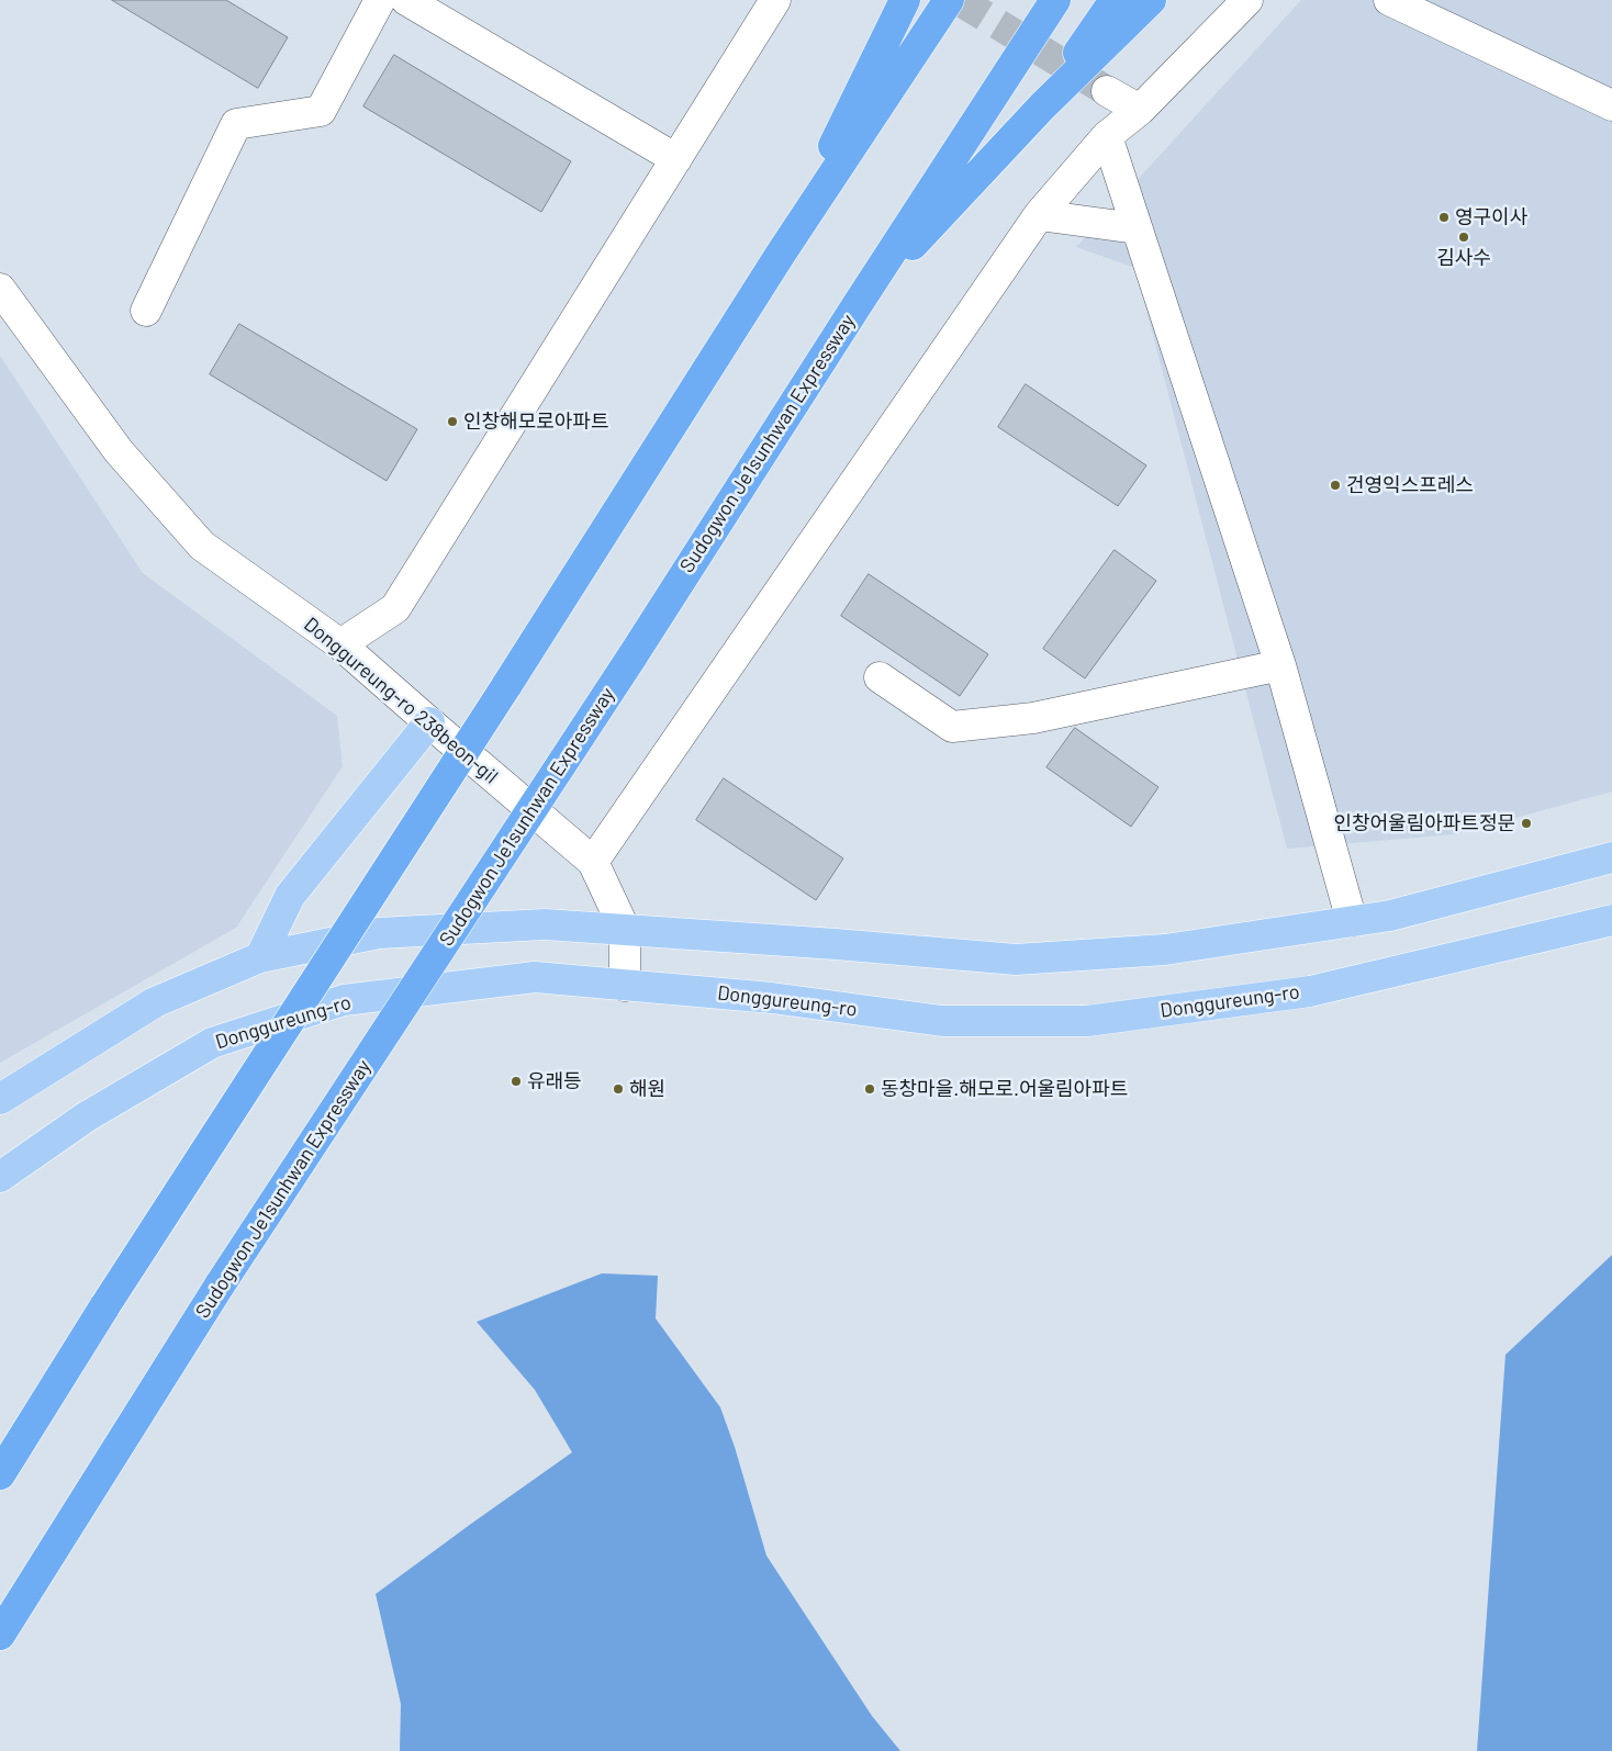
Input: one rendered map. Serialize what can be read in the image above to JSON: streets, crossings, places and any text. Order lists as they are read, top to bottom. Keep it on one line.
{"streets":{"highway":["Sudogwon Je1sunhwan Expressway"],"main road":["Donggureung-ro"],"street":["Donggureung-ro 238beon-gil"]},"crossings":[["Donggureung-ro 238beon-gil","Donggureung-ro"]],"places":["영구이사","김사수","인창해모로아파트","건영익스프레스","인창어울림아파트정문","유래등","해원","동창마을.해모로.어울림아파트"]}
